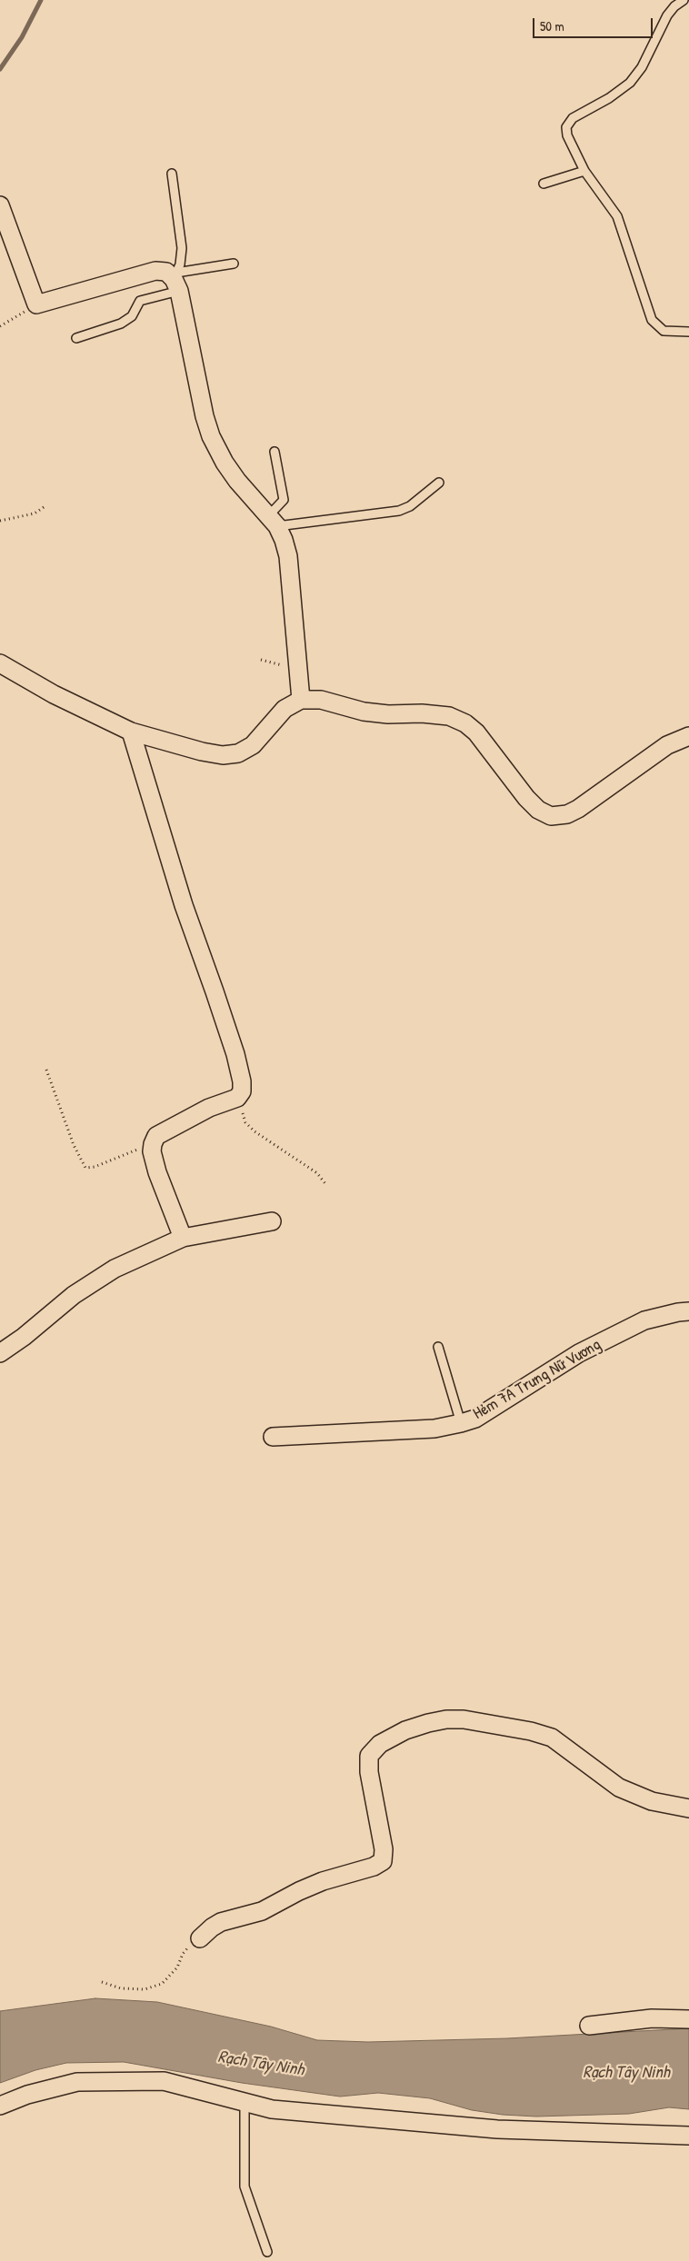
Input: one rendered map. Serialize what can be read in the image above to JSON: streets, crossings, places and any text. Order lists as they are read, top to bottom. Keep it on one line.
{"streets":{"street":["Hẻm 7A Trưng Nữ Vương"]},"water":["Rạch Tây Ninh"],"scale_bar":"50 m"}
